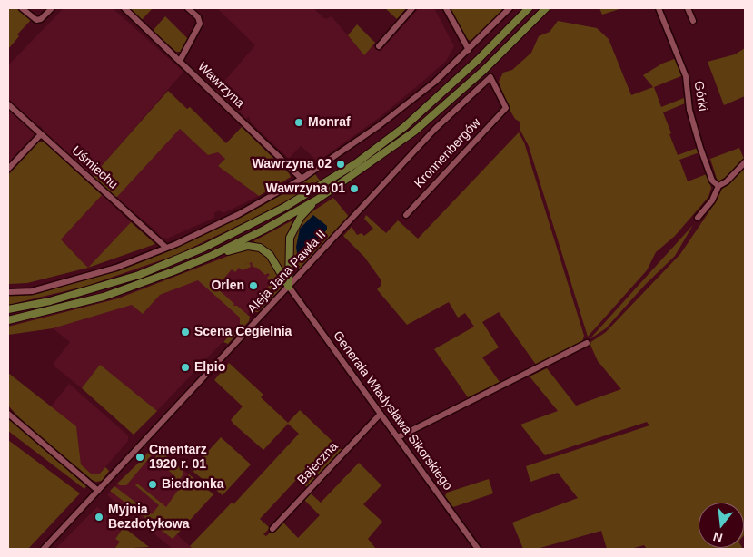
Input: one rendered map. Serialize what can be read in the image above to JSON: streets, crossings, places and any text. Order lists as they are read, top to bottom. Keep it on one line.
{"streets":{"street":["Wawrzyna","Górki","Kronnenbergów","Uśmiechu","Aleja Jana Pawła II","Generała Władysława Sikorskiego","Bajeczna"]},"crossings":[["Kronnenbergów","Aleja Jana Pawła II"],["Aleja Jana Pawła II","Generała Władysława Sikorskiego"],["Generała Władysława Sikorskiego","Bajeczna"]],"places":["Monraf","Wawrzyna 02","Wawrzyna 01","Orlen","Scena Cegielnia","Elpio","Cmentarz 1920 r. 01","Biedronka","Myjnia Bezdotykowa"],"north":"bottom"}
